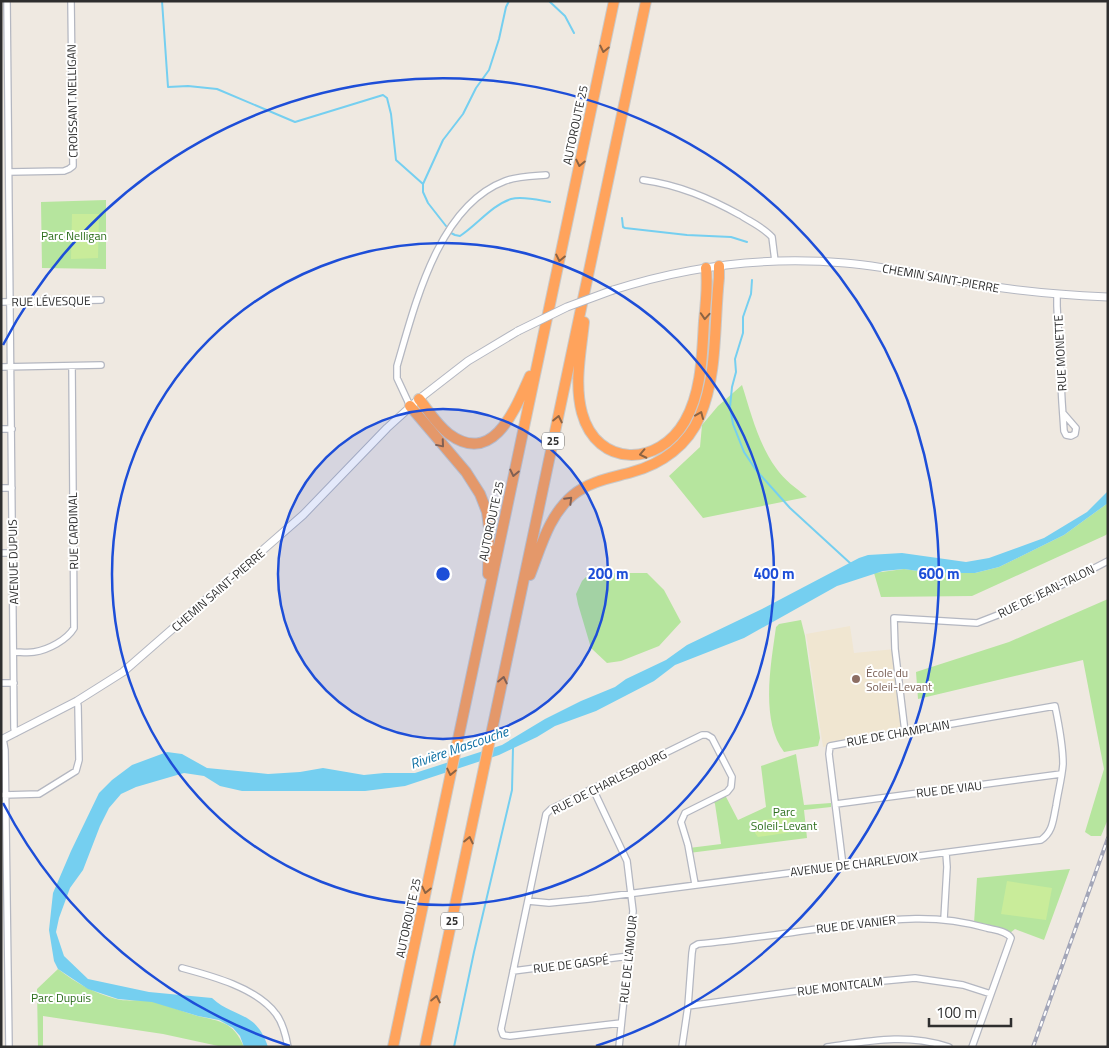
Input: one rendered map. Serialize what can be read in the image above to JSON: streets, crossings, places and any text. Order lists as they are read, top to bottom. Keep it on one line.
{"streets":{"highway":["AUTOROUTE 25","25"],"street":["CROISSANT NELLIGAN","CHEMIN SAINT-PIERRE","RUE LÉVESQUE","RUE MONETTE","RUE CARDINAL","AVENUE DUPUIS","RUE DE JEAN-TALON","RUE DE CHAMPLAIN","RUE DE CHARLESBOURG","RUE DE VIAU","AVENUE DE CHARLEVOIX","RUE DE VANIER","RUE DE L'AMOUR","RUE DE GASPÉ","RUE MONTCALM"]},"crossings":[["CROISSANT NELLIGAN","AVENUE DUPUIS"],["CHEMIN SAINT-PIERRE","RUE MONETTE"],["CHEMIN SAINT-PIERRE","AVENUE DUPUIS"],["RUE LÉVESQUE","AVENUE DUPUIS"],["RUE CARDINAL","AVENUE DUPUIS"],["RUE DE JEAN-TALON","RUE DE CHAMPLAIN"],["RUE DE CHAMPLAIN","RUE DE VIAU"],["RUE DE CHAMPLAIN","AVENUE DE CHARLEVOIX"],["RUE DE CHARLESBOURG","AVENUE DE CHARLEVOIX"],["RUE DE CHARLESBOURG","RUE DE L'AMOUR"],["RUE DE CHARLESBOURG","RUE DE GASPÉ"],["RUE DE VIAU","AVENUE DE CHARLEVOIX"],["AVENUE DE CHARLEVOIX","RUE DE L'AMOUR"],["RUE DE VANIER","RUE MONTCALM"],["RUE DE L'AMOUR","RUE DE GASPÉ"]],"water":["Rivière Mascouche"],"parks":["Parc Nelligan","Parc Soleil-Levant","Parc Dupuis"],"places":["École du Soleil-Levant"],"scale_bar":"100 m","rings":["200 m","400 m","600 m"]}
